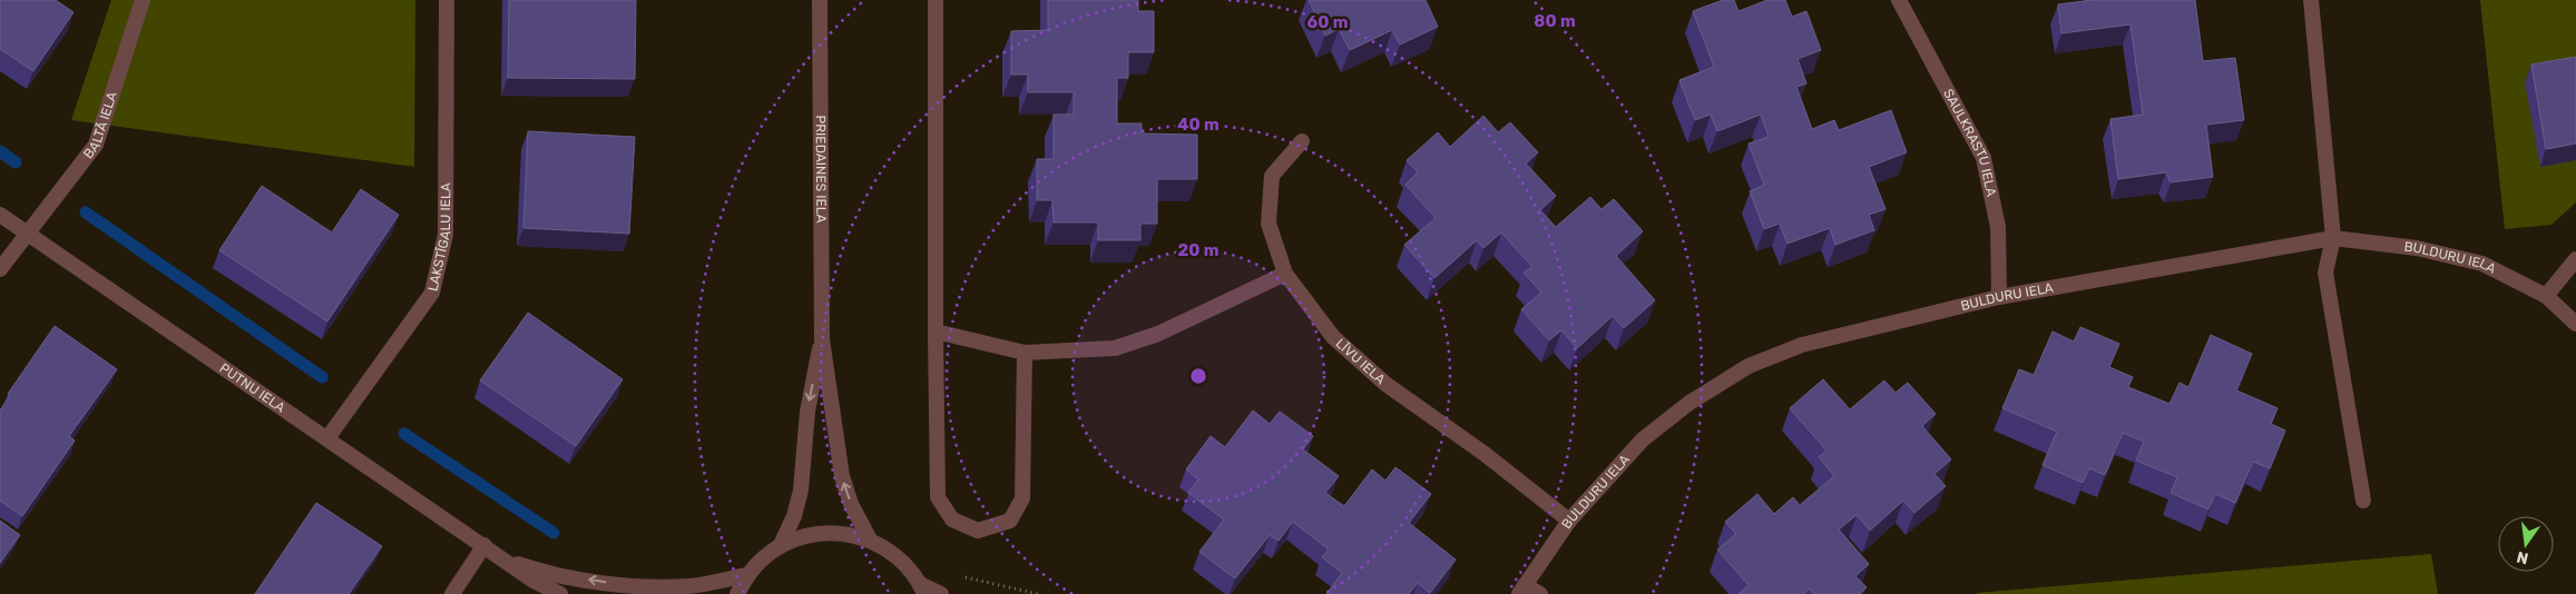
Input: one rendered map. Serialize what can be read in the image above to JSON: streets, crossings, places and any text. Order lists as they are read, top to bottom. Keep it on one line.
{"streets":{"street":["BALTĀ IELA","SAULKRASTU IELA","PRIEDAINES IELA","LAKSTĪGALU IELA","BULDURU IELA","LĪVU IELA","PUTNU IELA"]},"crossings":[["BALTĀ IELA","PUTNU IELA"],["SAULKRASTU IELA","BULDURU IELA"],["LAKSTĪGALU IELA","PUTNU IELA"],["BULDURU IELA","LĪVU IELA"]],"north":"bottom","rings":["80 m","60 m","40 m","20 m"]}
